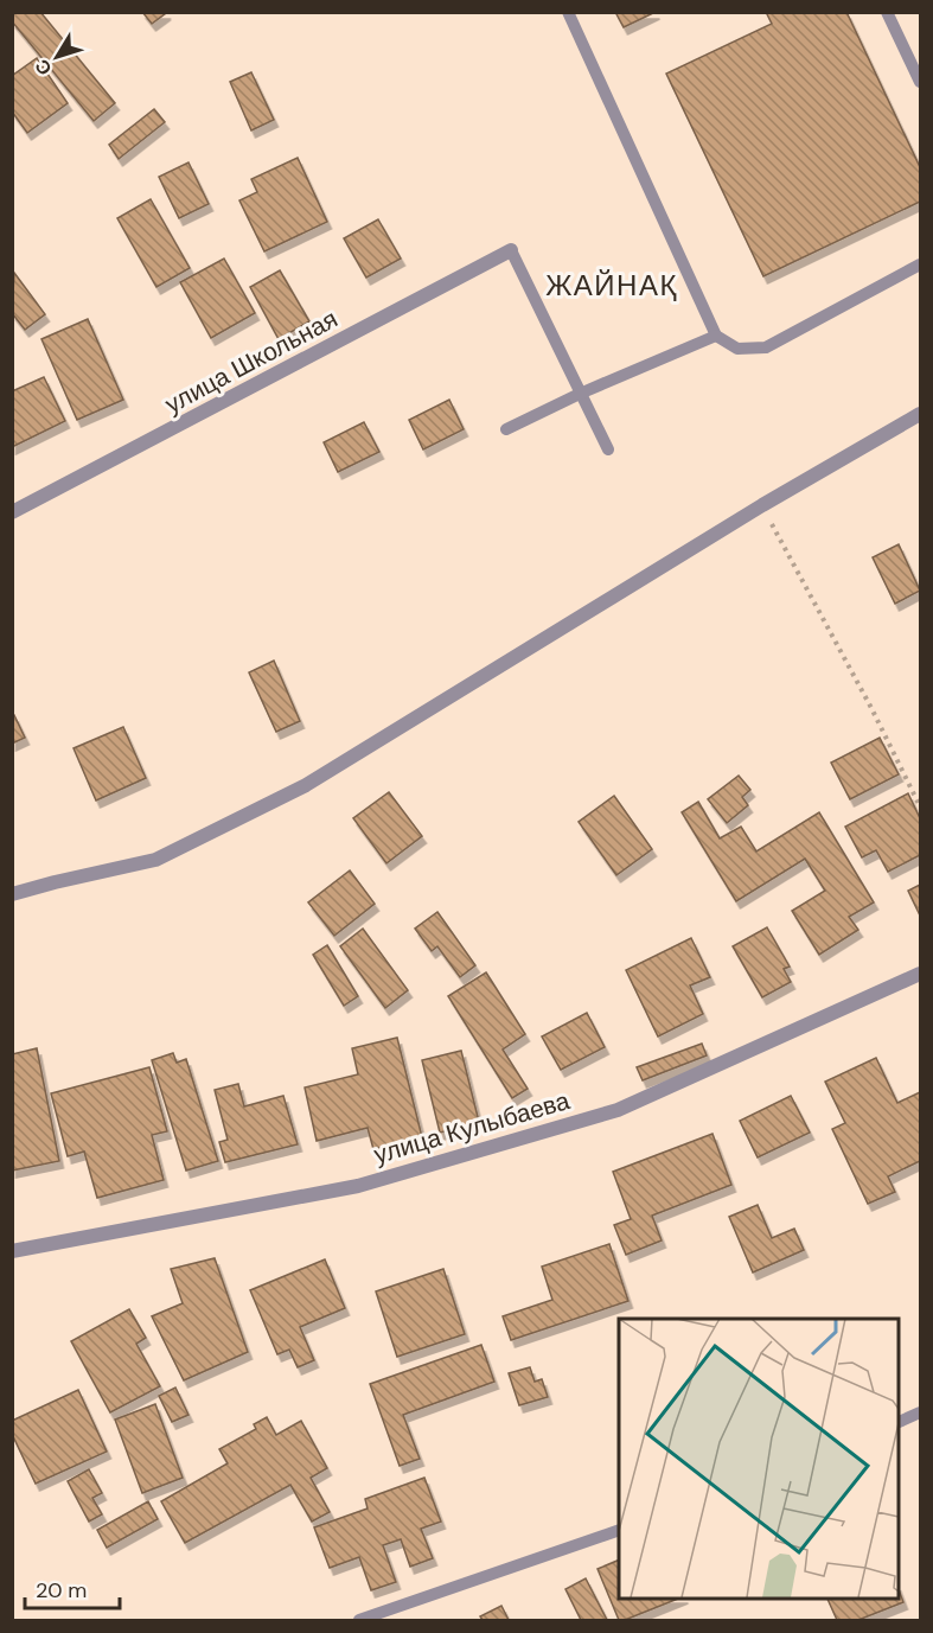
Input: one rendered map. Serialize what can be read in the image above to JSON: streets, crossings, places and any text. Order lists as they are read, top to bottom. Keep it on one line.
{"streets":{"street":["улица Школьная","улица Кулыбаева"]},"districts":["ЖАЙНАҚ"],"scale_bar":"20 m","north":"bottom left"}
